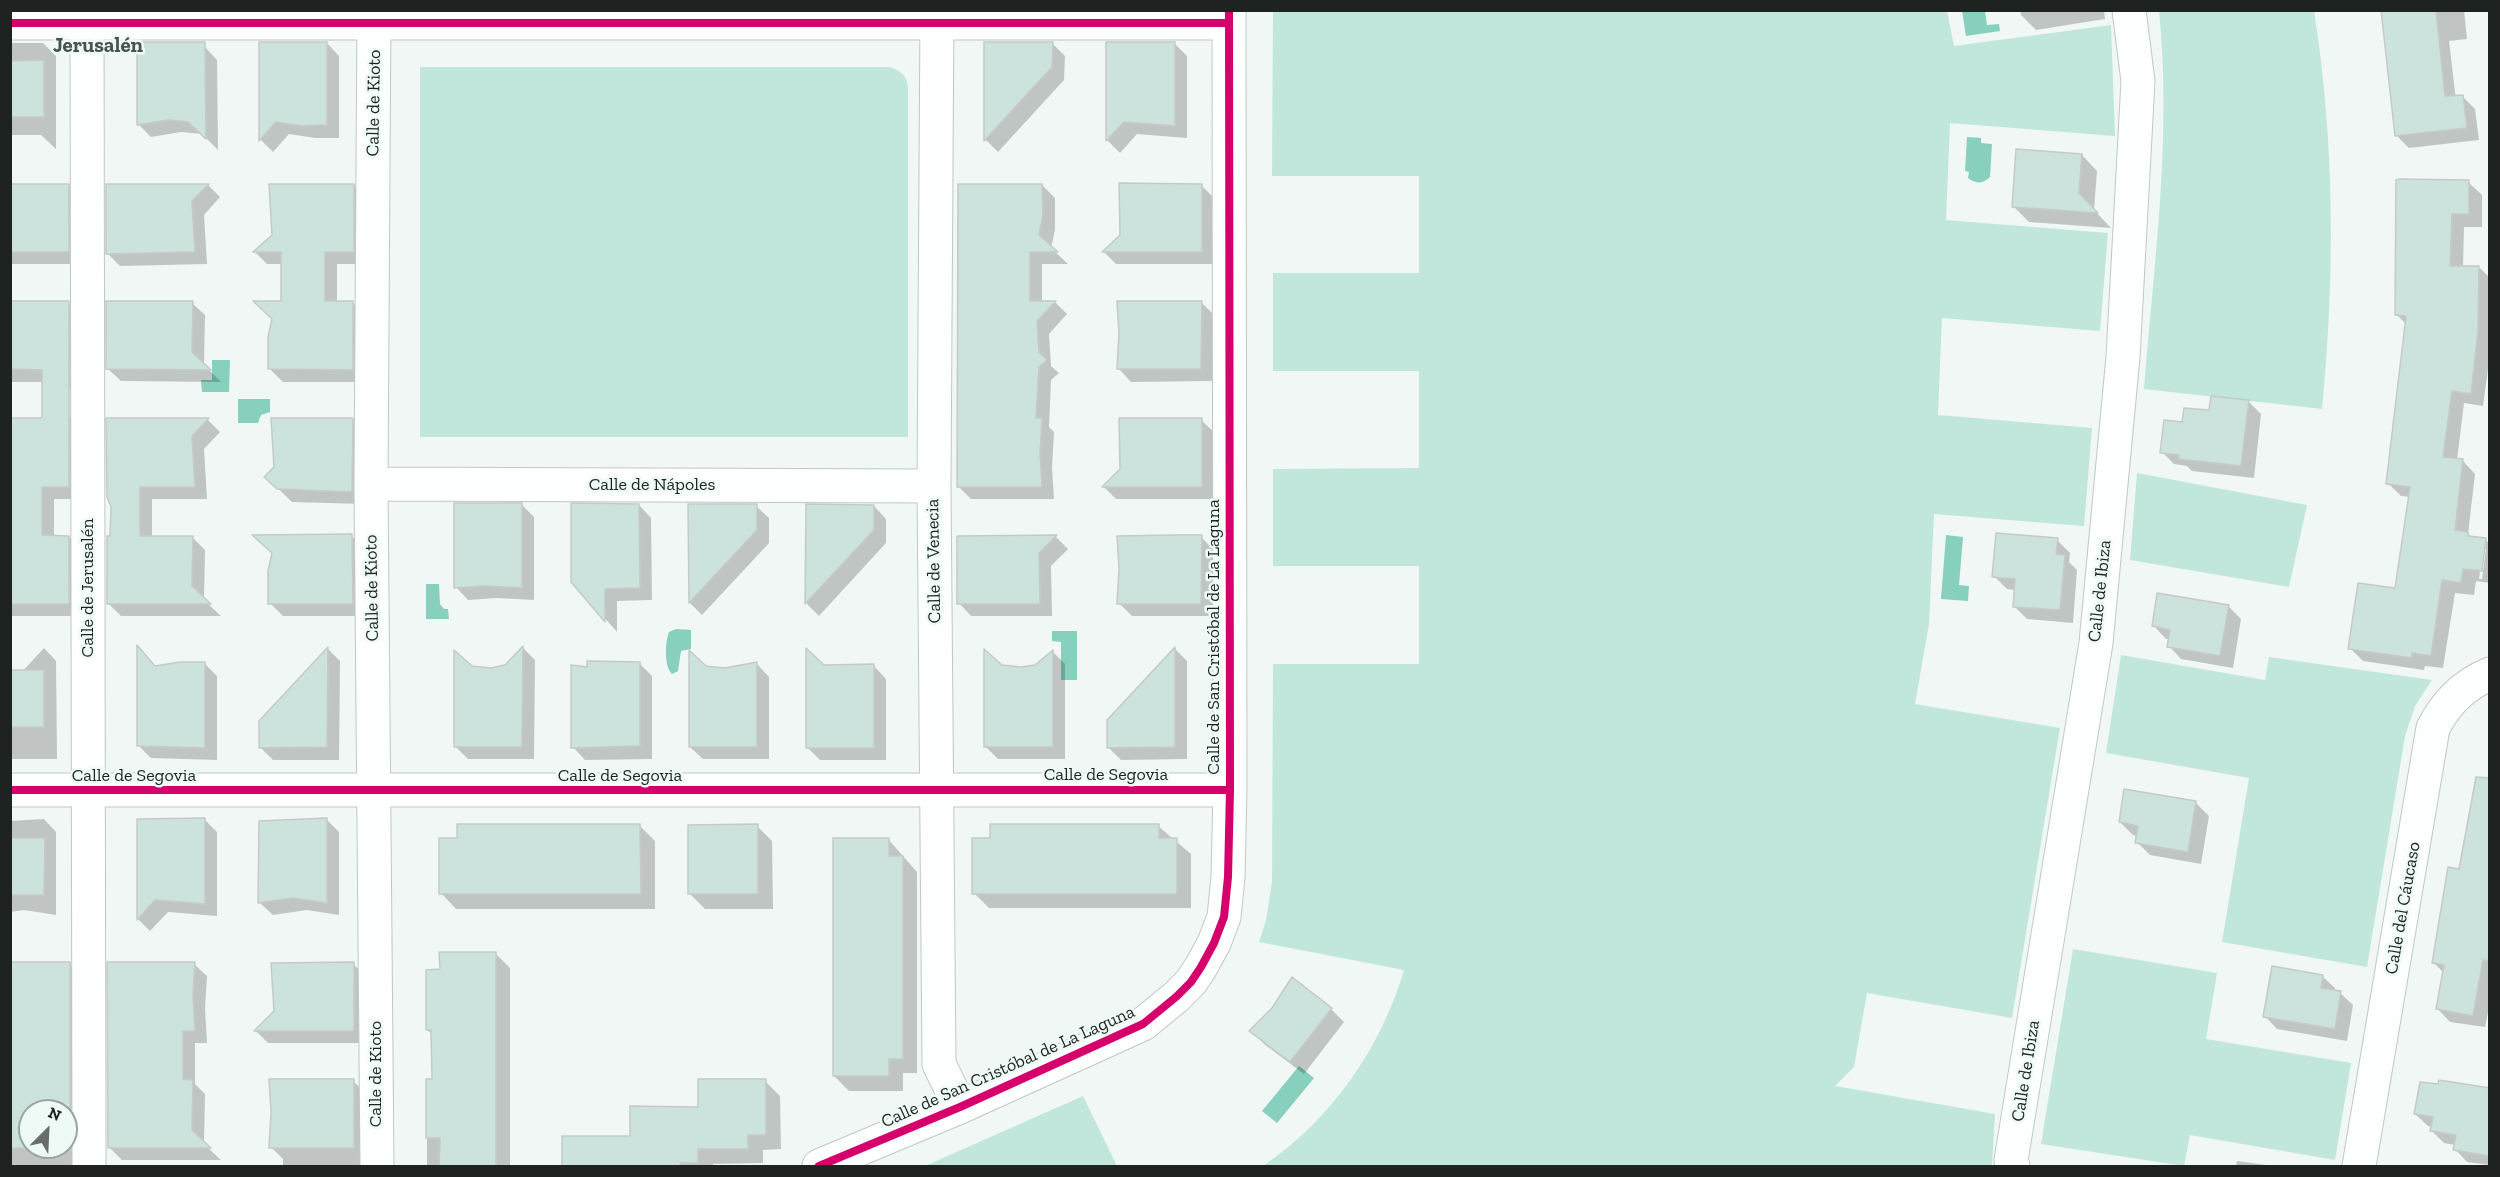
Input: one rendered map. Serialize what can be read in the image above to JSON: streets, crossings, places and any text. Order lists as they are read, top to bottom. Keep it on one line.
{"streets":{"street":["Calle de Kioto","Calle de Nápoles","Calle de Venecia","Calle de Jerusalén","Calle de Ibiza","Calle de San Cristóbal de La Laguna","Calle de Segovia","Calle del Cáucaso"]},"crossings":[["Calle de Kioto","Calle de Nápoles"],["Calle de Kioto","Calle de Segovia"],["Calle de Nápoles","Calle de Venecia"],["Calle de Venecia","Calle de San Cristóbal de La Laguna"],["Calle de Venecia","Calle de Segovia"],["Calle de Jerusalén","Calle de Segovia"],["Calle de San Cristóbal de La Laguna","Calle de Segovia"]],"districts":["Jerusalén"],"north":"top right"}
